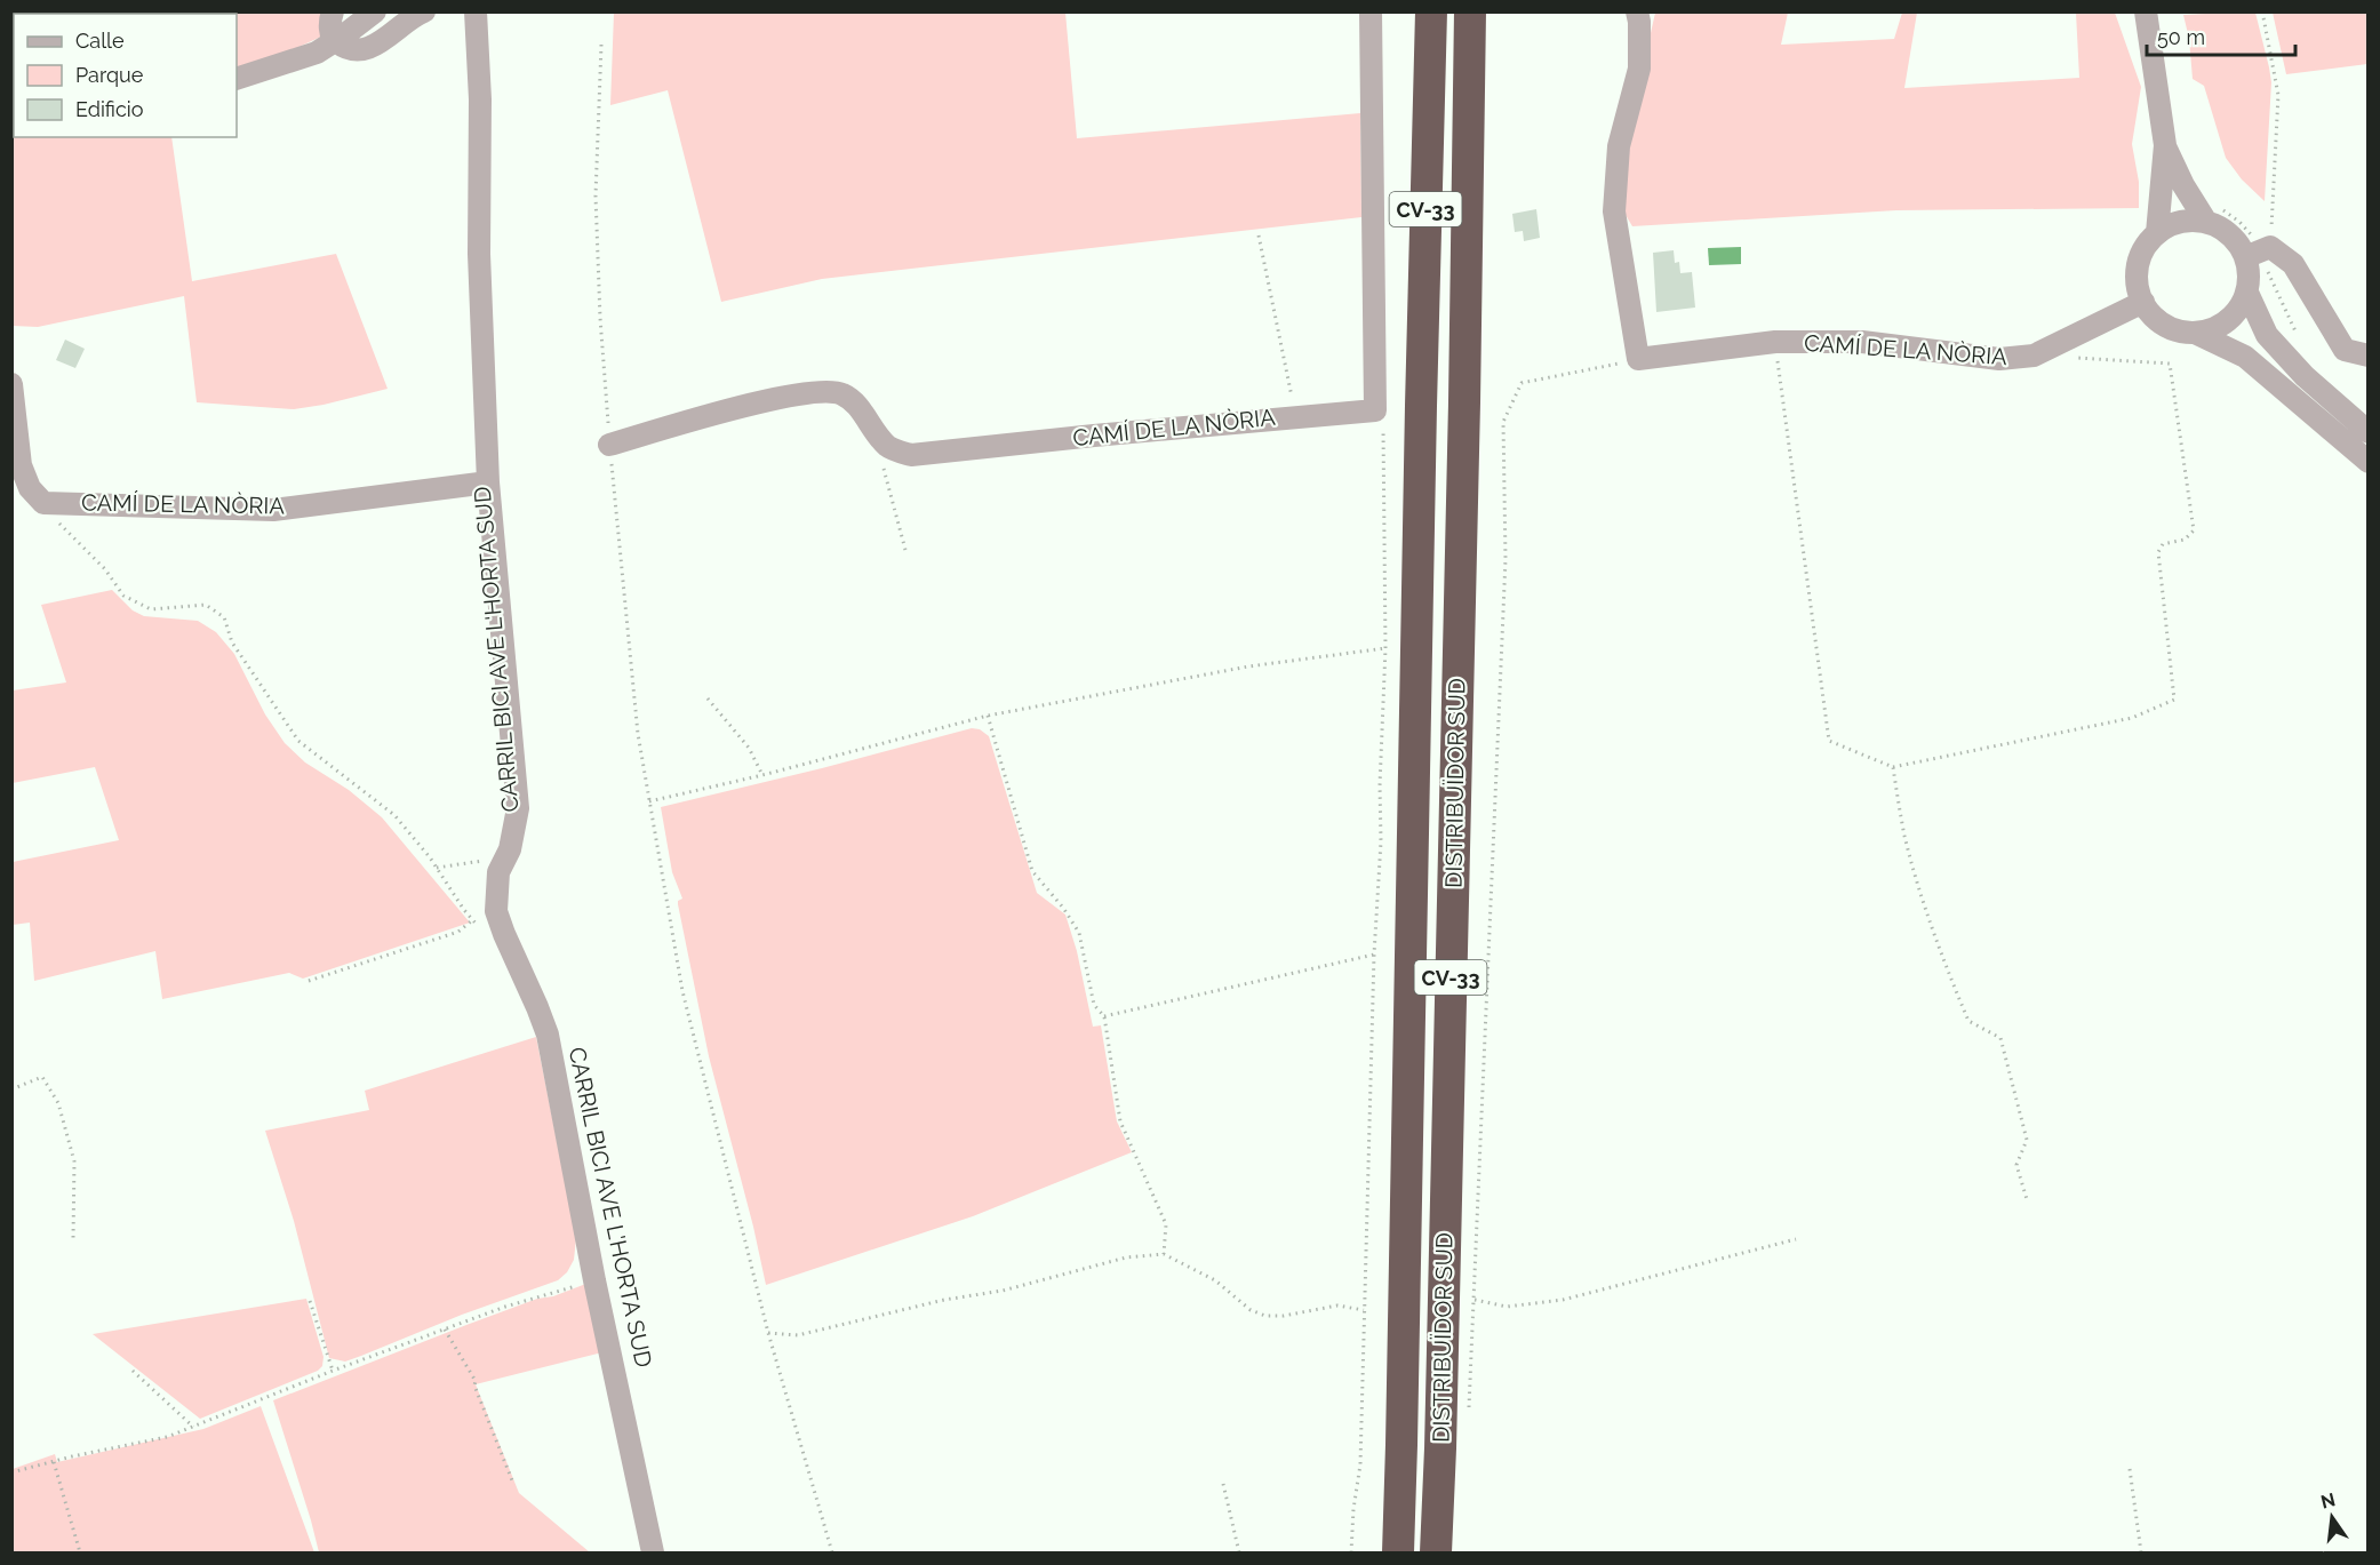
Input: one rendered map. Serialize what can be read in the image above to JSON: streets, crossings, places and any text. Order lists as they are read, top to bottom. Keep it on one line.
{"streets":{"highway":["CV-33","DISTRIBUÏDOR SUD"],"street":["CAMÍ DE LA NÒRIA"]},"legend":["Calle","Parque","Edificio"],"scale_bar":"50 m","north":"top"}
